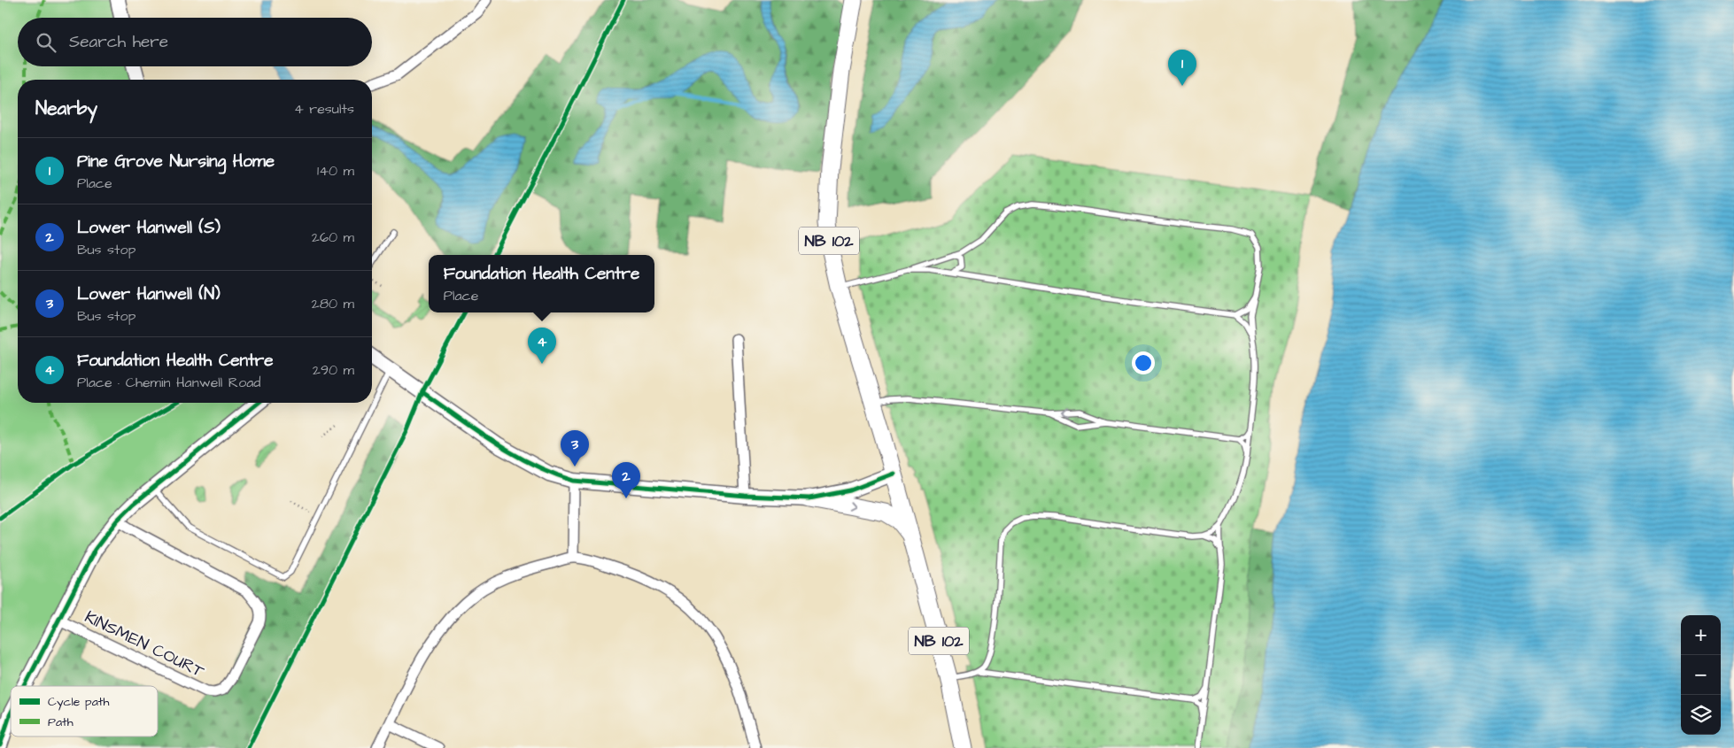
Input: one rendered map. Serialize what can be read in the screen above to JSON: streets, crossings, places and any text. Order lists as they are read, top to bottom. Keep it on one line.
{"streets":{"main road":["NB 102"],"street":["KINSMEN COURT"]},"legend":["Cycle path","Path"],"page":{"search":"Search here","pins":["1","4","3","2"],"heading":["Nearby","4 results"],"list":[{"mark":"1","name":"Pine Grove Nursing Home","note":"Place","value":"140 m"},{"mark":"2","name":"Lower Hanwell (S)","note":"Bus stop","value":"260 m"},{"mark":"3","name":"Lower Hanwell (N)","note":"Bus stop","value":"280 m"},{"mark":"4","name":"Foundation Health Centre","note":"Place · Chemin Hanwell Road","value":"290 m"}],"popup":["Foundation Health Centre","Place"],"map_buttons":["+","−"]}}
